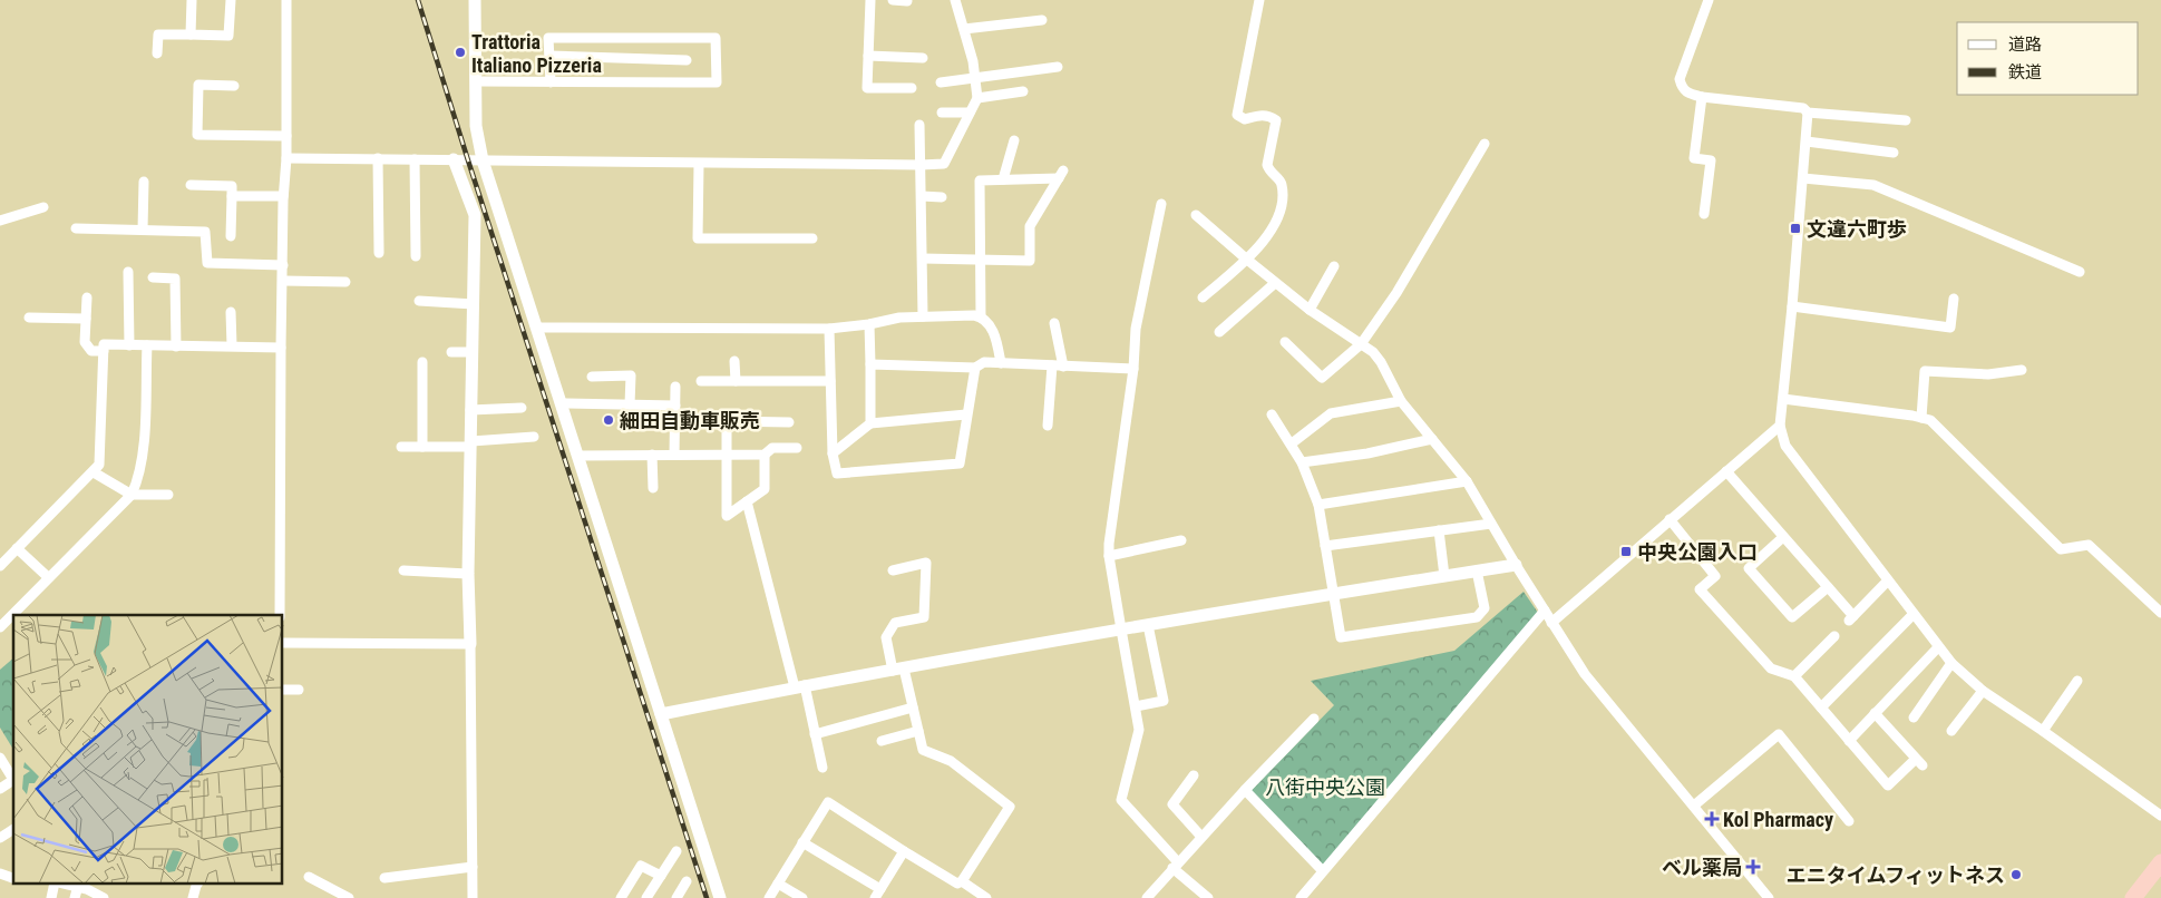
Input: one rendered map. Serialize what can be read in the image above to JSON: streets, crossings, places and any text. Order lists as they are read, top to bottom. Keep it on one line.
{"parks":["八街中央公園"],"places":{"other":["Trattoria Italiano Pizzeria","細田自動車販売","エニタイムフィットネス"],"transit":["文違六町歩","中央公園入口"],"health":["Kol Pharmacy","ベル薬局"]},"legend":["道路","鉄道"]}
